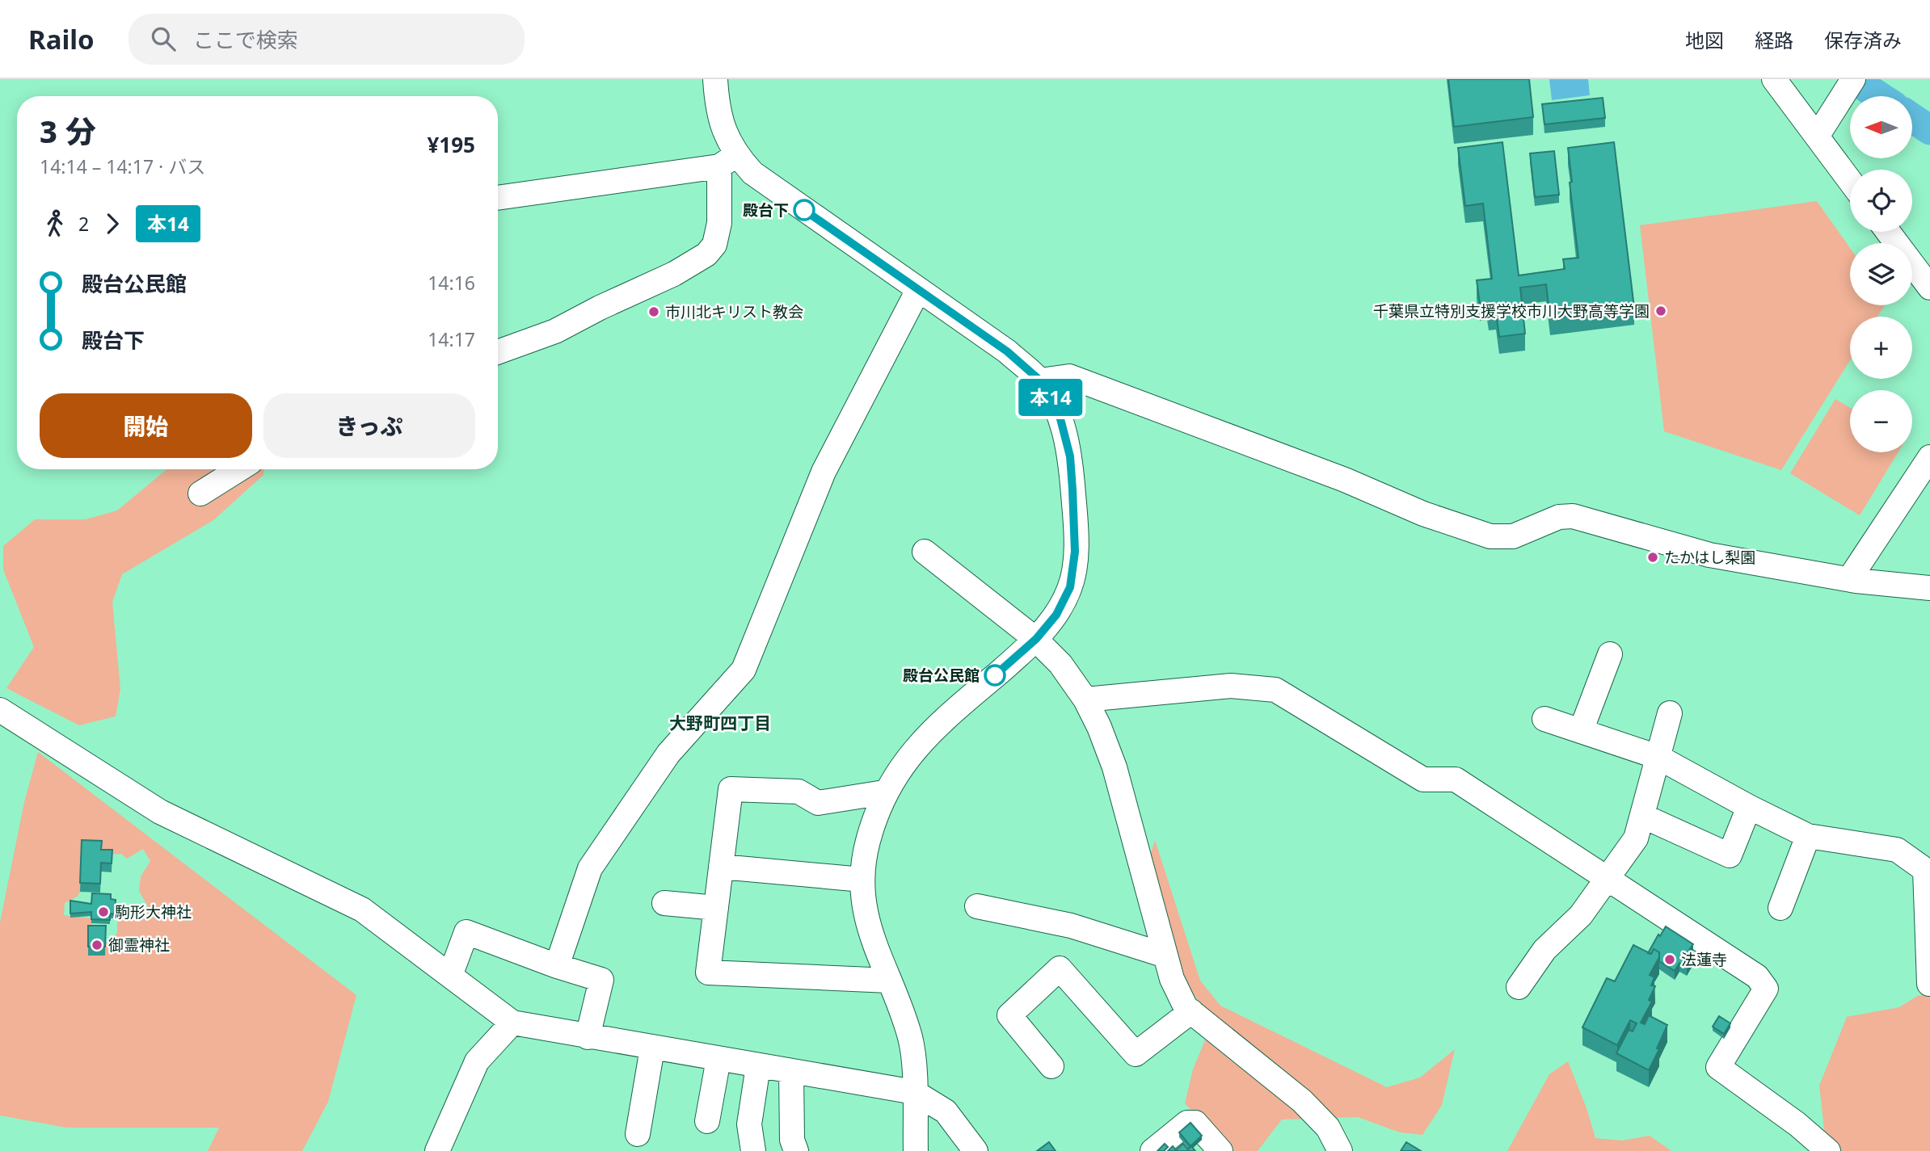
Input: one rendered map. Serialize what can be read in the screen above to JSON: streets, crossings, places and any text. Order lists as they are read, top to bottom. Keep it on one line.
{"districts":["大野町四丁目"],"places":["殿台下","千葉県立特別支援学校市川大野高等学園","市川北キリスト教会","たかはし梨園","殿台公民館","駒形大神社","御霊神社","法蓮寺"],"lines":["bus line 本14"],"north":"left","page":{"header":"Railo","search":"ここで検索","nav":["地図","経路","保存済み"],"on_map":"本14","map_buttons":["+","−"],"heading":["3 分","14:14 – 14:17 · バス","¥195"],"legs":["2","本14"],"list":[{"name":"殿台公民館","value":"14:16"},{"name":"殿台下","value":"14:17"}],"buttons":["開始","きっぷ"]}}
